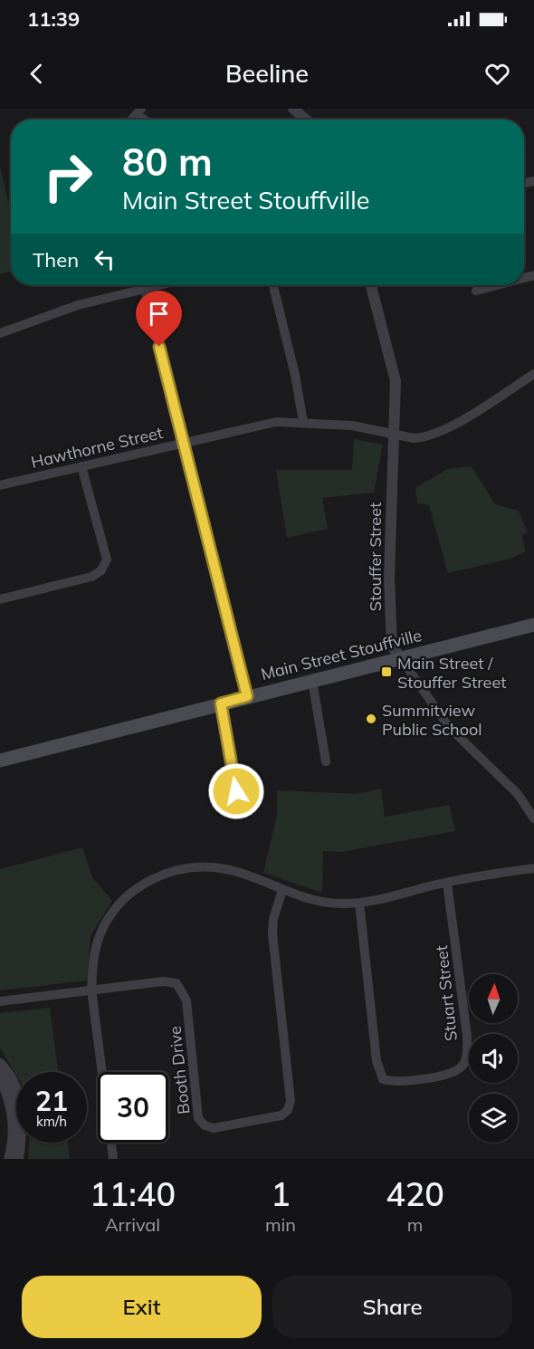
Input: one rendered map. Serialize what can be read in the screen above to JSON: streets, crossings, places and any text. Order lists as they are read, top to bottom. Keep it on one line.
{"streets":{"main road":["Main Street Stouffville"],"street":["Hawthorne Street","Stouffer Street","Stuart Street","Booth Drive"]},"crossings":[["Hawthorne Street","Stouffer Street"],["Stouffer Street","Main Street Stouffville"]],"places":{"transit":["Main Street / Stouffer Street"],"other":["Summitview Public School"]},"north":"top","page":{"status":"11:39","header":"Beeline","turn":["80 m","Main Street Stouffville"],"then":"Then","speed":"21 km/h","limit":"30","eta":["11:40","Arrival","1","min","420","m"],"buttons":["Exit","Share"]}}
